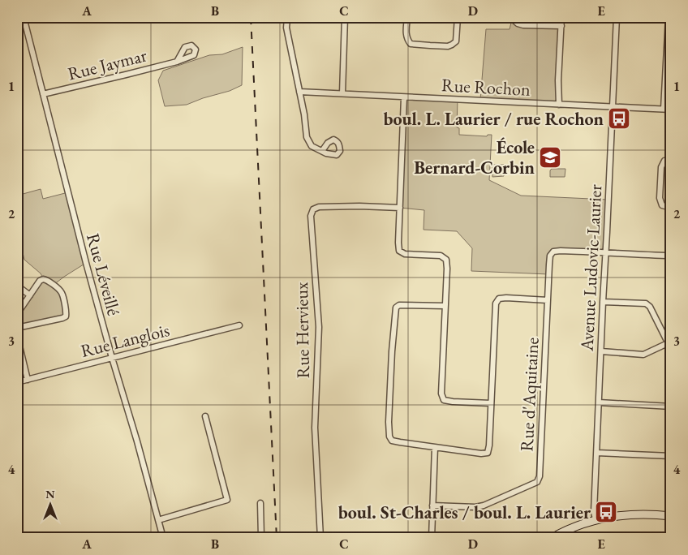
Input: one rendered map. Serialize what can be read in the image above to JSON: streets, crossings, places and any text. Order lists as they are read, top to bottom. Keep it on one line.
{"streets":{"street":["Rue Jaymar","Rue Rochon","Avenue Ludovic-Laurier","Rue Léveillé","Rue Hervieux","Rue Langlois","Rue d'Aquitaine"]},"crossings":[["Rue Jaymar","Rue Léveillé"],["Rue Rochon","Avenue Ludovic-Laurier"],["Avenue Ludovic-Laurier","Rue d'Aquitaine"],["Rue Léveillé","Rue Langlois"]],"places":{"bus stop":["boul. L. Laurier / rue Rochon","boul. St-Charles / boul. L. Laurier"],"school or university":["École Bernard-Corbin"]},"north":"top","grid":{"columns":["A","B","C","D","E"],"rows":["1","2","3","4"]}}
